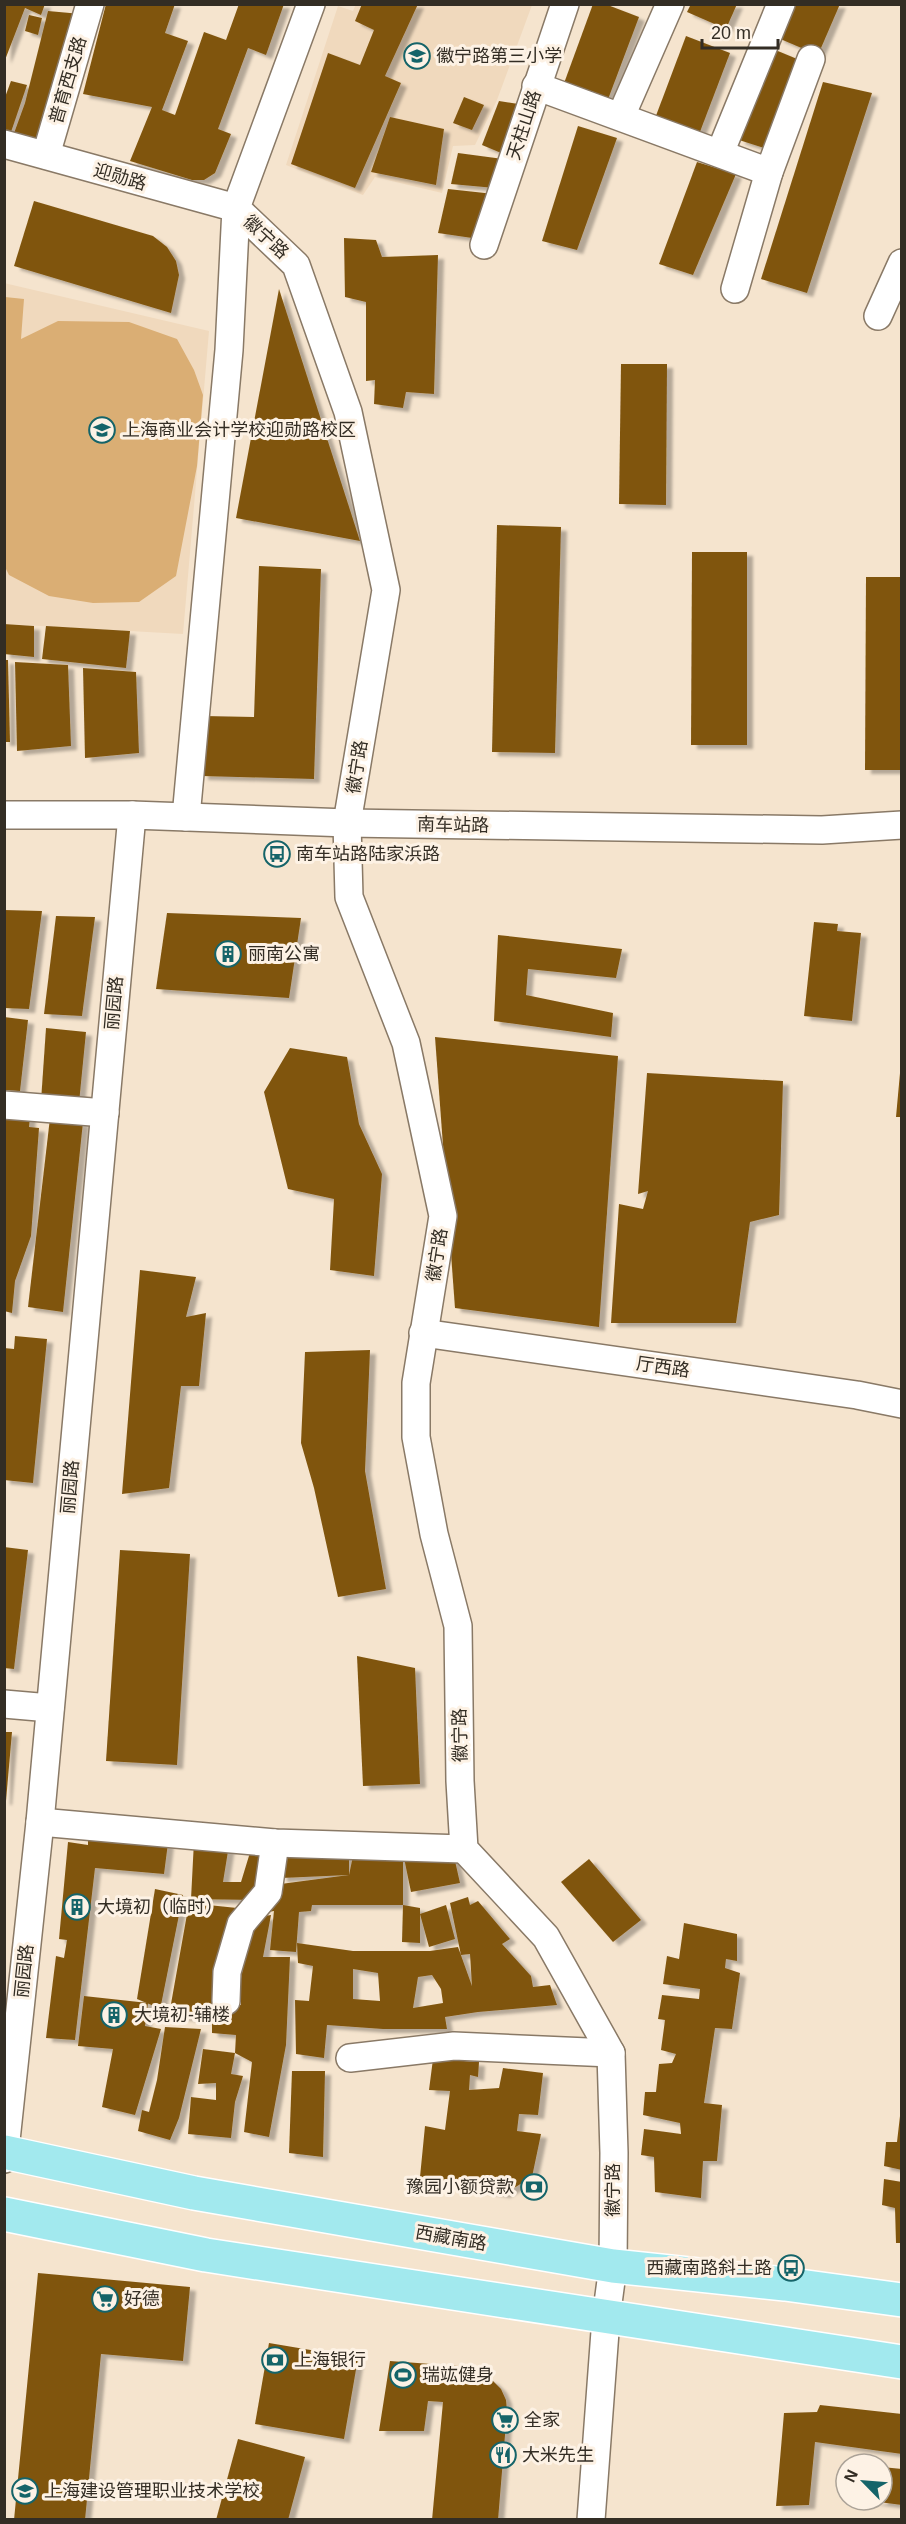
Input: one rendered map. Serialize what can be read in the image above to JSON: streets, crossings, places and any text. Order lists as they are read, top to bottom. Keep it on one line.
{"streets":{"main road":["西藏南路"],"street":["普育西支路","天柱山路","迎勋路","徽宁路","南车站路","丽园路","厅西路"]},"crossings":[["普育西支路","迎勋路"],["迎勋路","徽宁路"],["徽宁路","南车站路"],["徽宁路","厅西路"],["徽宁路","西藏南路"],["南车站路","丽园路"],["丽园路","西藏南路"]],"places":{"school or university":["徽宁路第三小学","上海商业会计学校迎勋路校区","上海建设管理职业技术学校"],"bus stop":["南车站路陆家浜路","西藏南路斜土路"],"building":["丽南公寓","大境初（临时）","大境初-辅楼"],"bank":["豫园小额贷款","上海银行"],"supermarket":["好德","全家"],"sports":["瑞竑健身"],"restaurant":["大米先生"]},"scale_bar":"20 m","north":"top left"}
